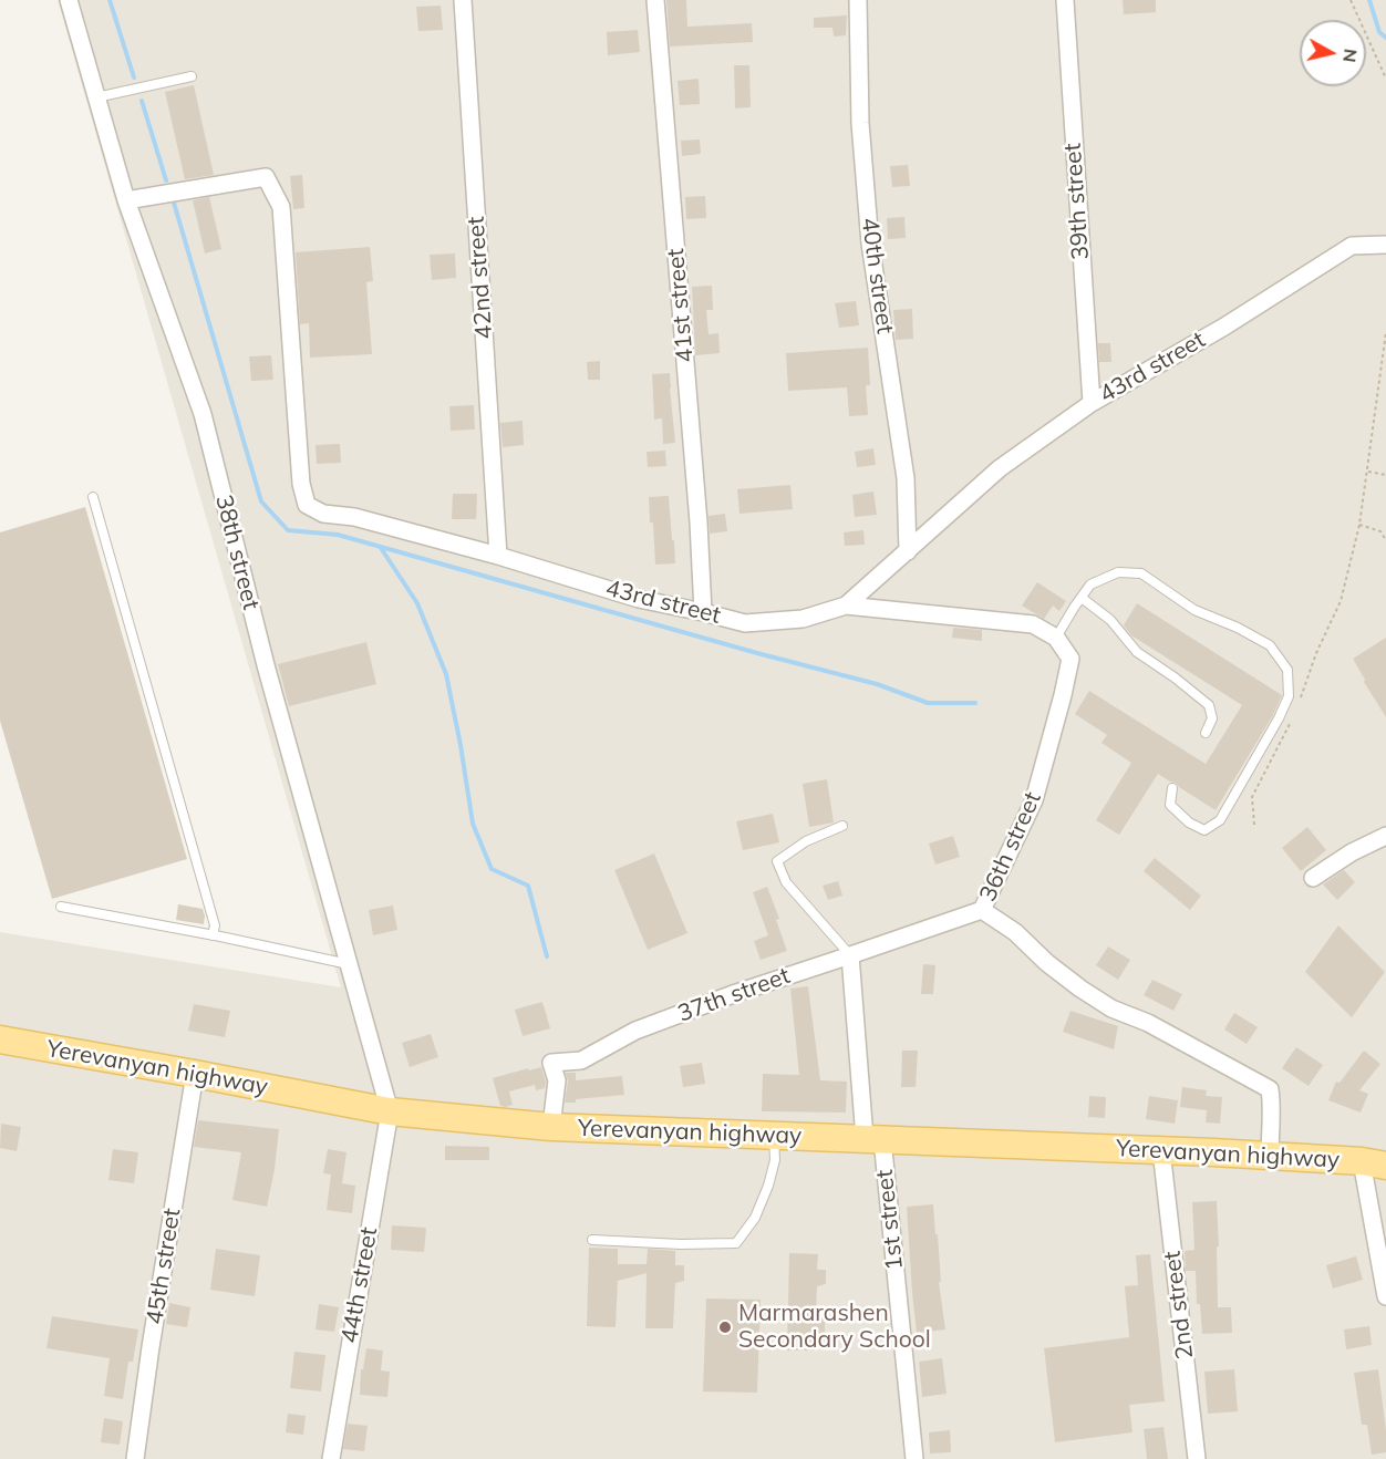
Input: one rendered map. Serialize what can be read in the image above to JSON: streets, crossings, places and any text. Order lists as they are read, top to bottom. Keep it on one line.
{"streets":{"main road":["Yerevanyan highway"],"street":["39th street","40th street","42nd street","41st street","43rd street","38th street","36th street","37th street","1st street","45th street","44th street","2nd street"]},"crossings":[["39th street","43rd street"],["40th street","43rd street"],["42nd street","43rd street"],["41st street","43rd street"],["43rd street","38th street"],["38th street","Yerevanyan highway"],["38th street","44th street"],["36th street","37th street"],["36th street","Yerevanyan highway"],["37th street","Yerevanyan highway"],["37th street","1st street"],["Yerevanyan highway","1st street"],["Yerevanyan highway","45th street"],["Yerevanyan highway","44th street"],["Yerevanyan highway","2nd street"]],"places":["Marmarashen Secondary School"],"north":"right"}
